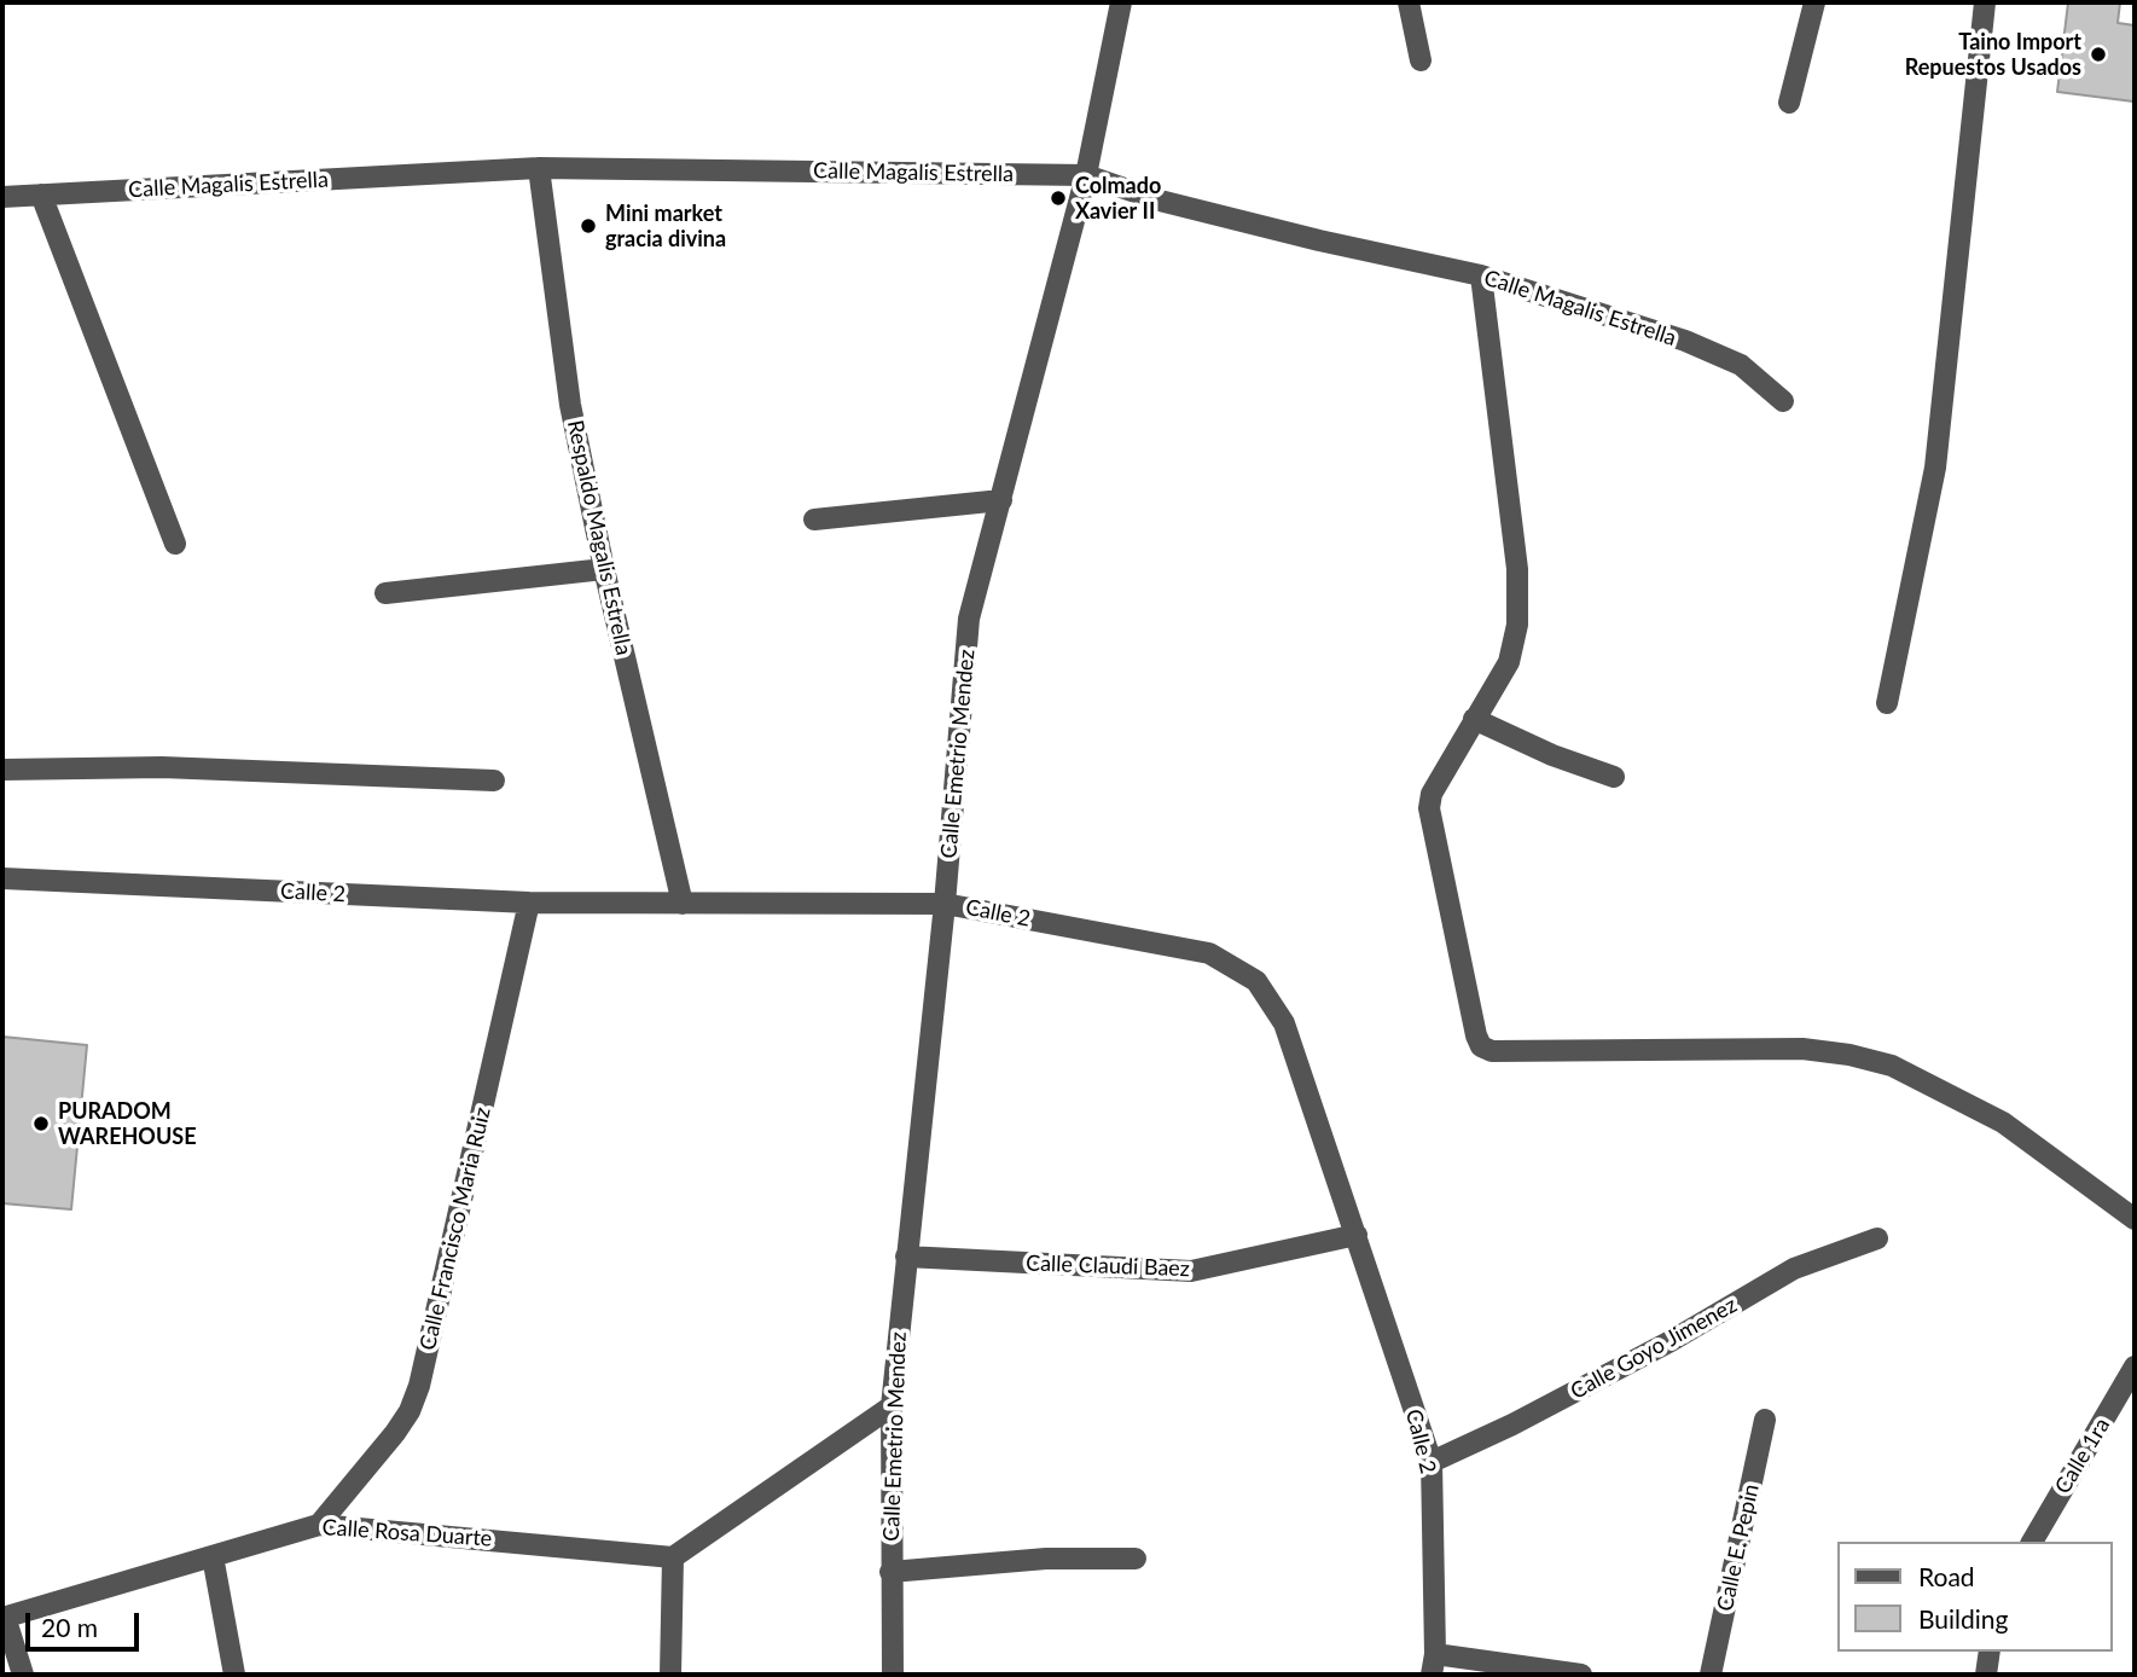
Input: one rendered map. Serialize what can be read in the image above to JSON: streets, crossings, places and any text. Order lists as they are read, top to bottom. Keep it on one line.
{"streets":{"street":["Calle Magalis Estrella","Respaldo Magalis Estrella","Calle Emetrio Mendez","Calle 2","Calle Francisco Maria Ruiz","Calle Claudi Baez","Calle Goyo Jimenez","Calle 1ra","Calle Rosa Duarte","Calle E. Pepin"]},"crossings":[["Calle Magalis Estrella","Respaldo Magalis Estrella"],["Calle Magalis Estrella","Calle Emetrio Mendez"],["Respaldo Magalis Estrella","Calle 2"],["Calle Emetrio Mendez","Calle 2"],["Calle Emetrio Mendez","Calle Claudi Baez"],["Calle 2","Calle Francisco Maria Ruiz"],["Calle 2","Calle Claudi Baez"],["Calle 2","Calle Goyo Jimenez"],["Calle Francisco Maria Ruiz","Calle Rosa Duarte"]],"places":["Taino Import Repuestos Usados","Colmado Xavier II","Mini market gracia divina","PURADOM WAREHOUSE"],"legend":["Road","Building"],"scale_bar":"20 m"}
